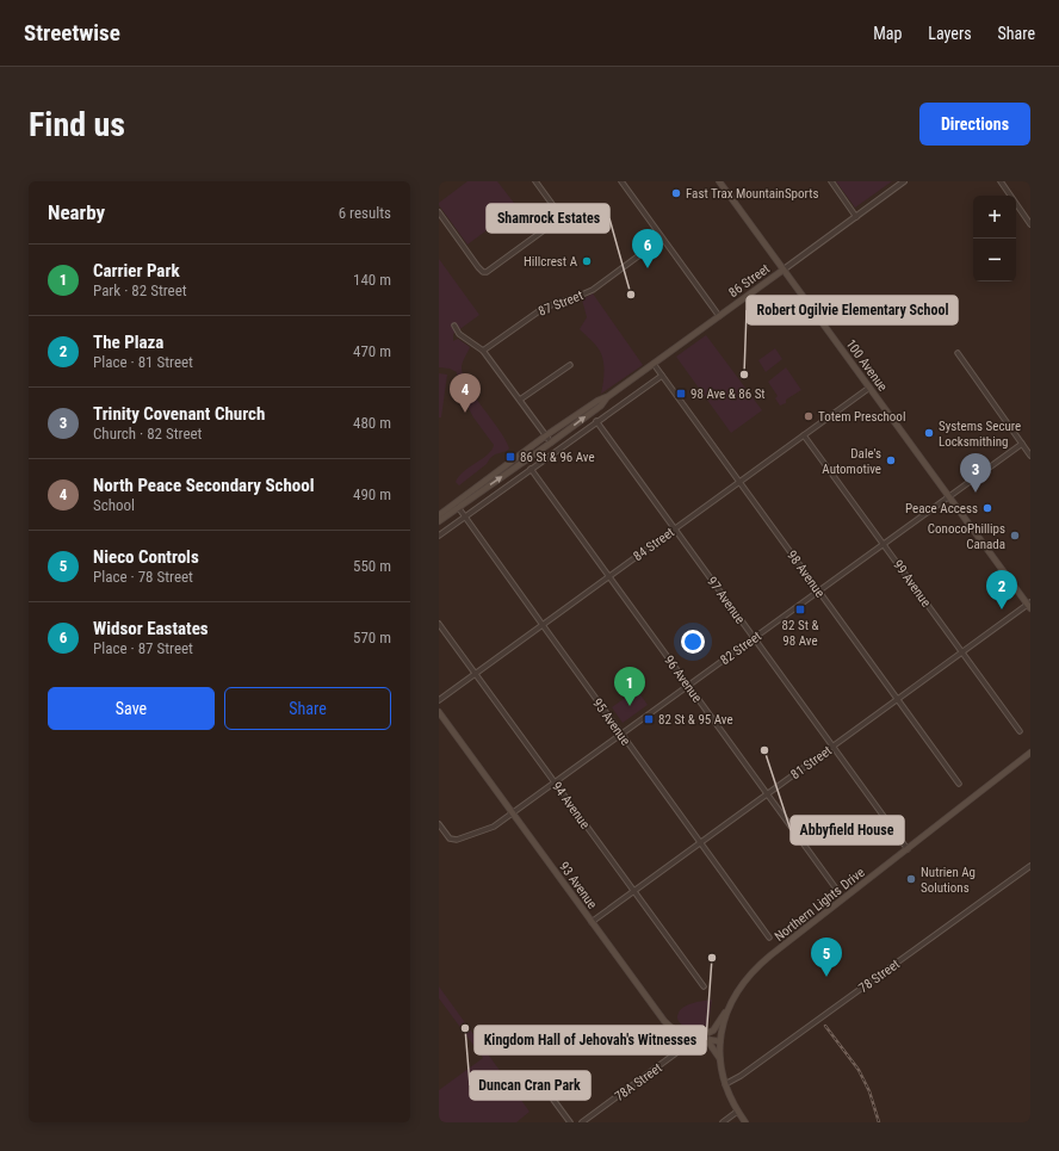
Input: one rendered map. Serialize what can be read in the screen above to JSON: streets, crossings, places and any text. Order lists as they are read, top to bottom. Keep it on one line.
{"streets":{"main road":["86 Street","100 Avenue","93 Avenue","Northern Lights Drive"],"street":["87 Street","84 Street","98 Avenue","99 Avenue","97 Avenue","82 Street","96 Avenue","95 Avenue","81 Street","94 Avenue","78 Street","78A Street"]},"crossings":[["86 Street","100 Avenue"],["86 Street","98 Avenue"],["86 Street","95 Avenue"],["100 Avenue","84 Street"],["100 Avenue","82 Street"],["100 Avenue","81 Street"],["84 Street","98 Avenue"],["84 Street","99 Avenue"],["84 Street","97 Avenue"],["84 Street","96 Avenue"],["84 Street","95 Avenue"],["84 Street","94 Avenue"],["98 Avenue","82 Street"],["98 Avenue","81 Street"],["99 Avenue","82 Street"],["99 Avenue","81 Street"],["97 Avenue","82 Street"],["97 Avenue","81 Street"],["97 Avenue","Northern Lights Drive"],["82 Street","96 Avenue"],["82 Street","95 Avenue"],["82 Street","94 Avenue"],["82 Street","93 Avenue"],["96 Avenue","81 Street"],["95 Avenue","81 Street"],["81 Street","94 Avenue"],["81 Street","93 Avenue"],["93 Avenue","Northern Lights Drive"],["93 Avenue","78A Street"],["Northern Lights Drive","78 Street"]],"places":{"other":["Fast Trax MountainSports","Hillcrest A","Shamrock Estates","Robert Ogilvie Elementary School","Totem Preschool","Systems Secure Locksmithing","Dale's Automotive","Peace Access","ConocoPhillips Canada","Abbyfield House","Nutrien Ag Solutions","Kingdom Hall of Jehovah's Witnesses","Duncan Cran Park"],"transit":["98 Ave & 86 St","86 St & 96 Ave","82 St & 98 Ave","82 St & 95 Ave"]},"page":{"header":"Streetwise","nav":["Map","Layers","Share"],"buttons":["Directions",["Save","Share"]],"title":"Find us","heading":["Nearby","6 results"],"map_buttons":["+","−"],"pins":["6","4","3","2","1","5"],"list":[{"mark":"1","name":"Carrier Park","note":"Park · 82 Street","value":"140 m"},{"mark":"2","name":"The Plaza","note":"Place · 81 Street","value":"470 m"},{"mark":"3","name":"Trinity Covenant Church","note":"Church · 82 Street","value":"480 m"},{"mark":"4","name":"North Peace Secondary School","note":"School","value":"490 m"},{"mark":"5","name":"Nieco Controls","note":"Place · 78 Street","value":"550 m"},{"mark":"6","name":"Widsor Eastates","note":"Place · 87 Street","value":"570 m"}]}}
